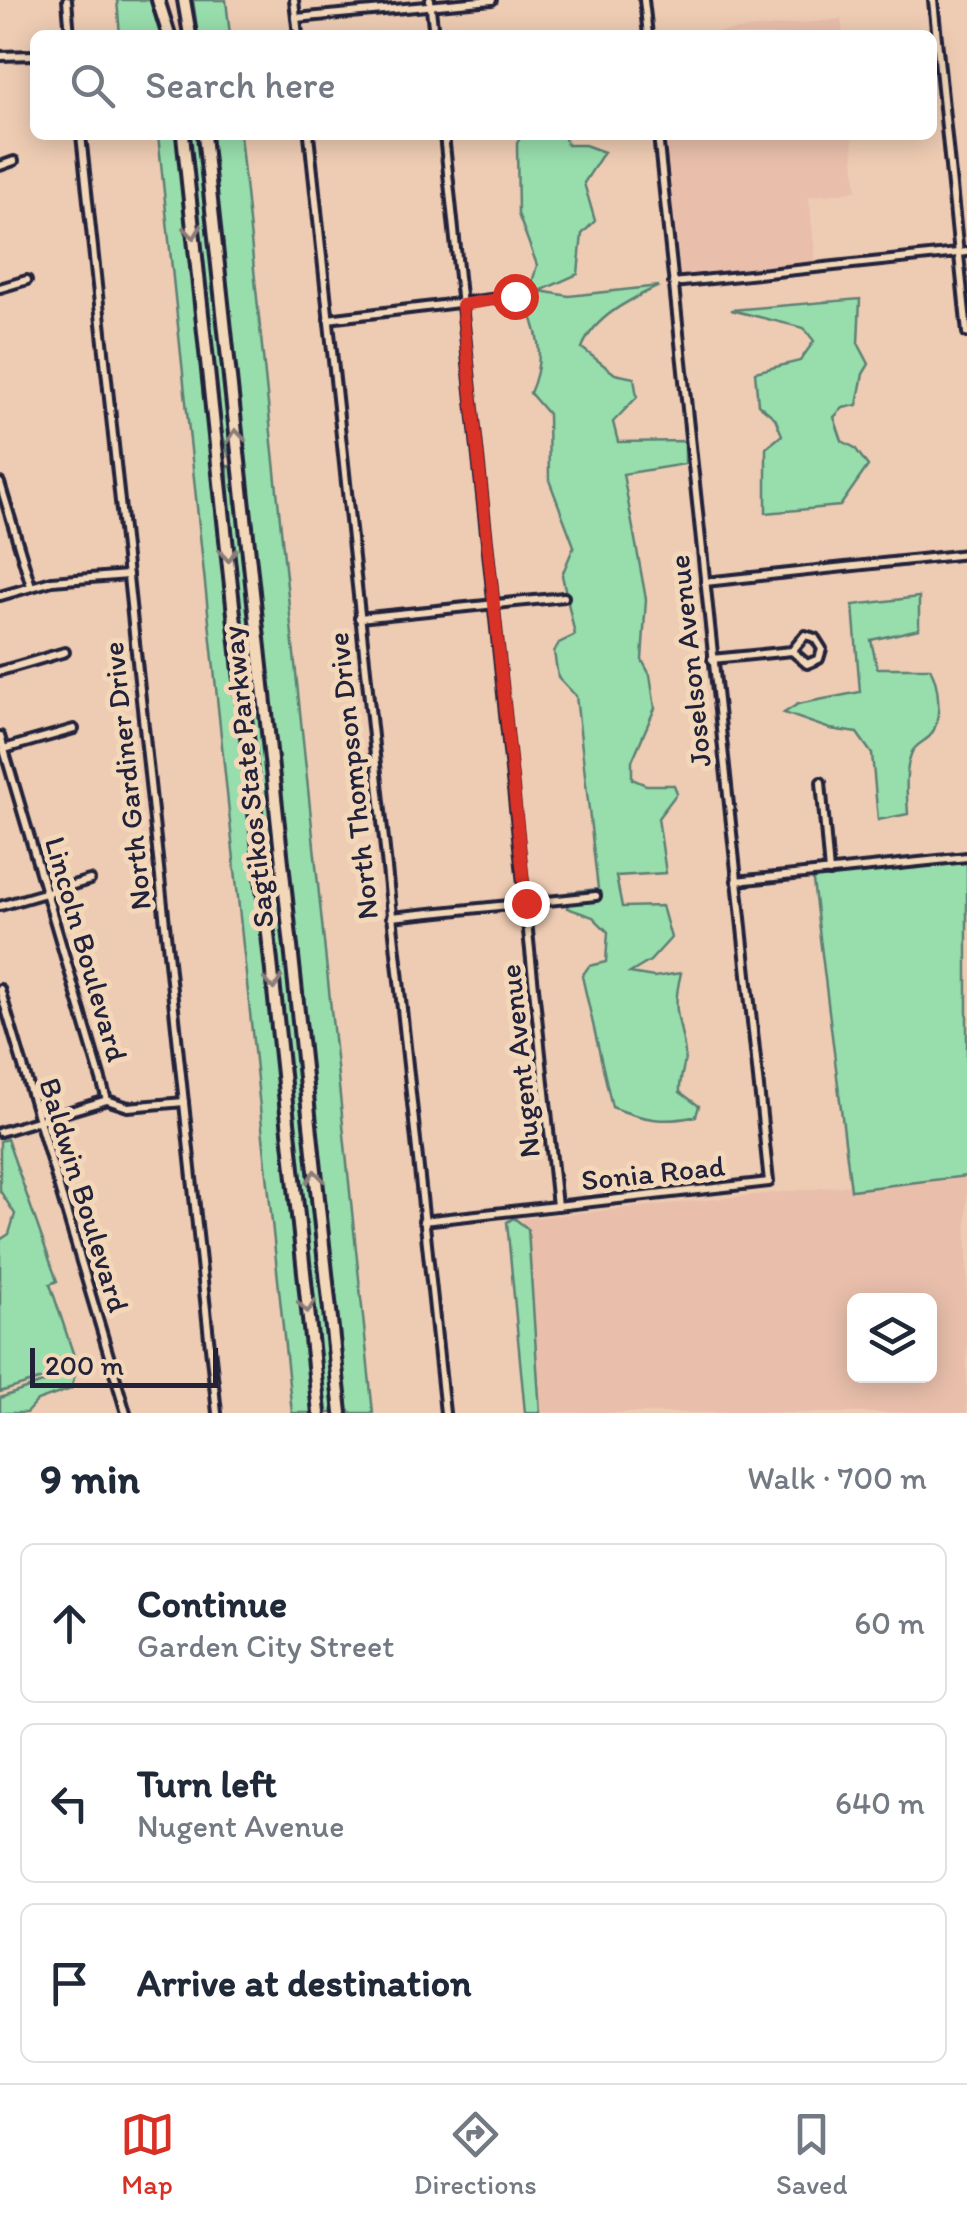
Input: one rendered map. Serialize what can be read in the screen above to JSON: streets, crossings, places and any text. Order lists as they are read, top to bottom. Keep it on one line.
{"streets":{"highway":["Sagtikos State Parkway"],"street":["Joselson Avenue","North Gardiner Drive","North Thompson Drive","Lincoln Boulevard","Nugent Avenue","Sonia Road","Baldwin Boulevard"]},"crossings":[["Joselson Avenue","Sonia Road"],["North Gardiner Drive","Lincoln Boulevard"],["North Thompson Drive","Sonia Road"],["Nugent Avenue","Sonia Road"]],"scale_bar":"200 m","page":{"search":"Search here","scale":"200 m","heading":["9 min","Walk · 700 m"],"list":[["Continue","Garden City Street","60 m"],["Turn left","Nugent Avenue","640 m"],"Arrive at destination"],"nav":["Map","Directions","Saved"]}}
